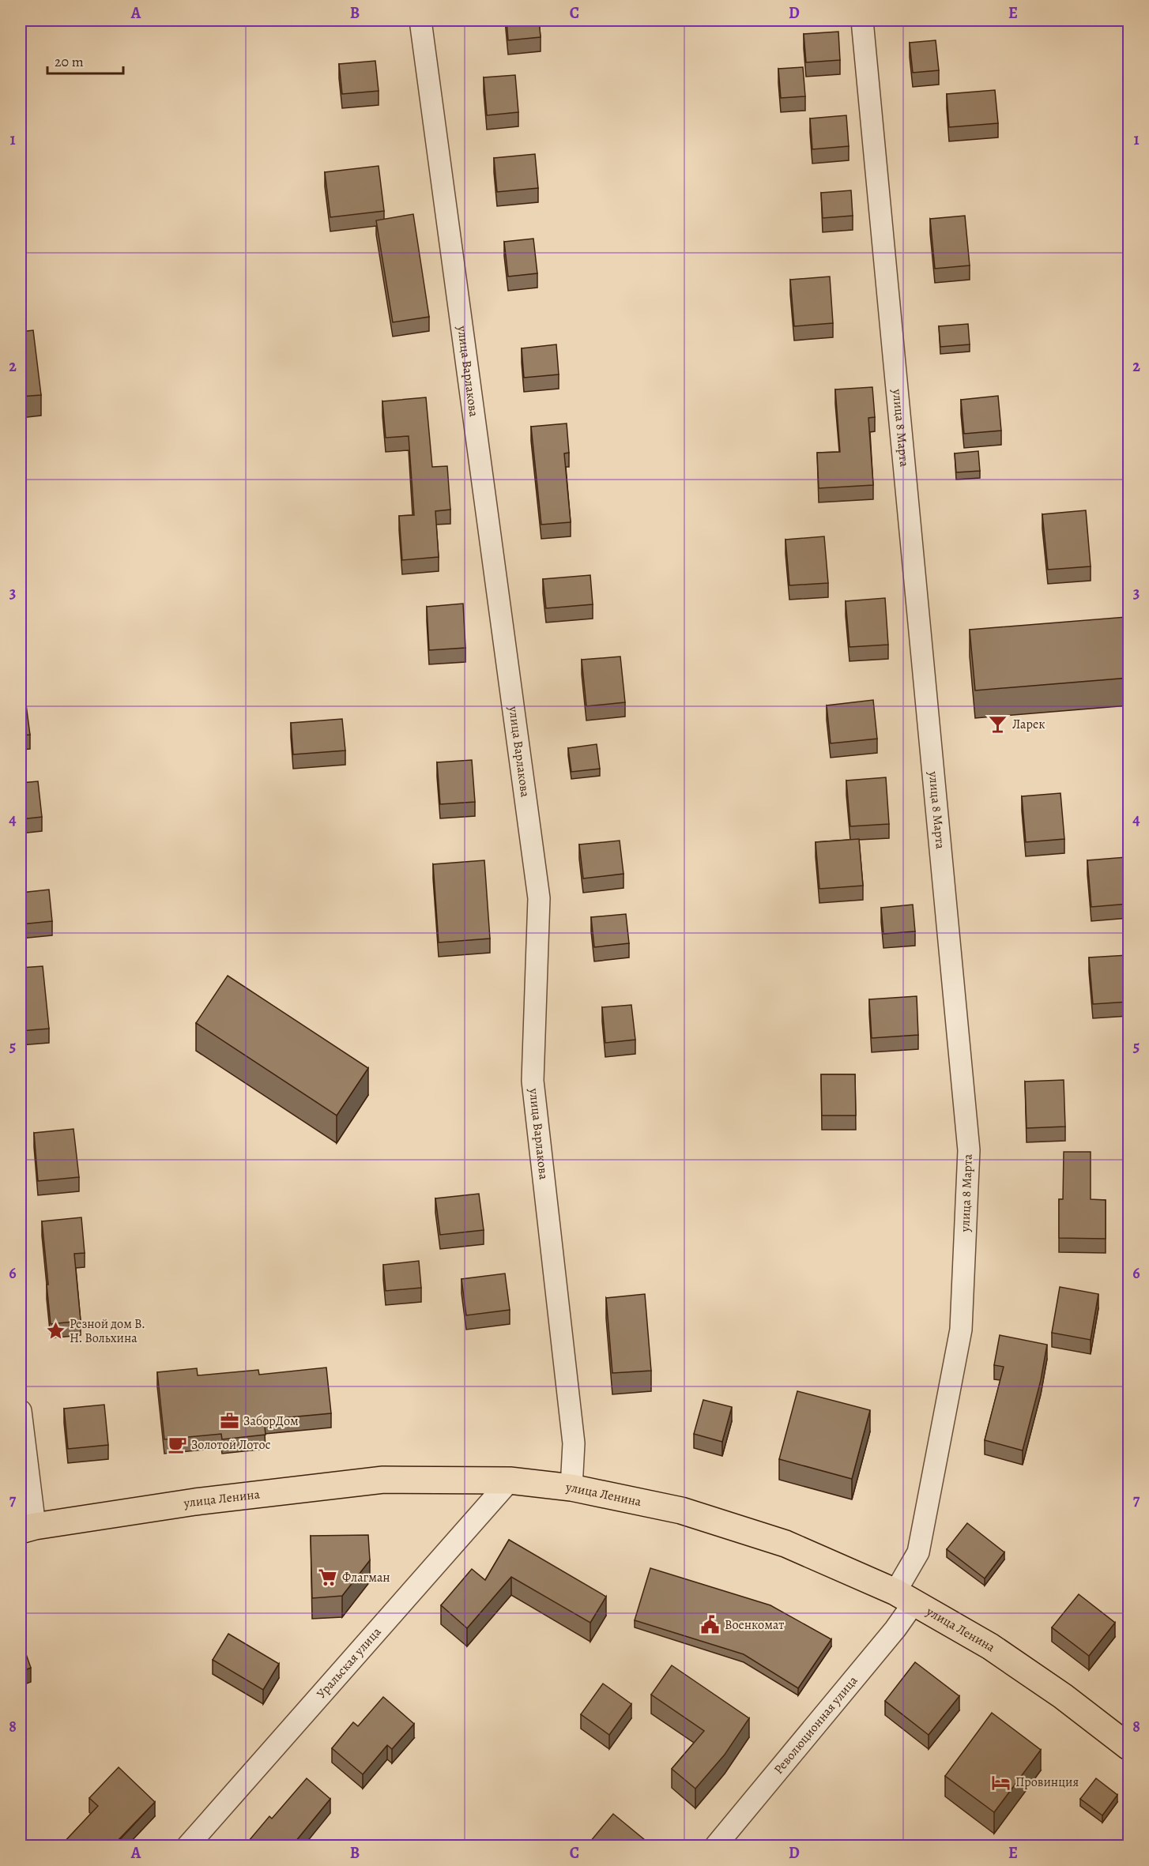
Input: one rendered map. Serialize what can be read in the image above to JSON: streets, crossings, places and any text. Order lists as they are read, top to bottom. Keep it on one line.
{"streets":{"main road":["улица Ленина"],"street":["улица Варлакова","улица 8 Марта","Уральская улица","Революционная улица"]},"crossings":[["улица Варлакова","улица Ленина"],["улица 8 Марта","улица Ленина"],["улица 8 Марта","Революционная улица"],["улица Ленина","Уральская улица"],["улица Ленина","Революционная улица"]],"places":{"bar":["Ларек"],"place":["Резной дом В. Н. Вольхина"],"office":["ЗаборДом"],"cafe":["Золотой Лотос"],"supermarket":["Флагман"],"public building":["Военкомат"],"hotel":["Провинция"]},"scale_bar":"20 m","grid":{"columns":["A","B","C","D","E"],"rows":["1","2","3","4","5","6","7","8"]}}
